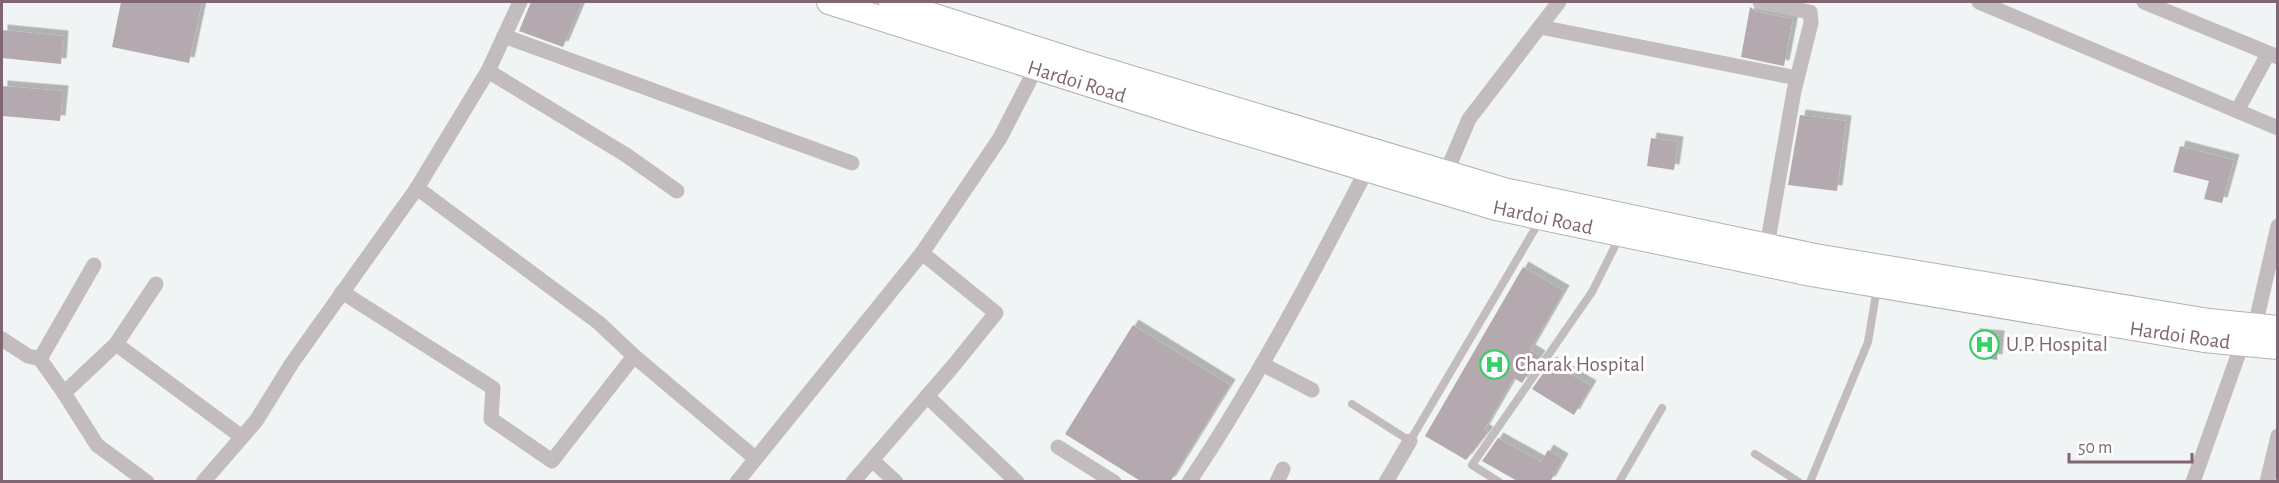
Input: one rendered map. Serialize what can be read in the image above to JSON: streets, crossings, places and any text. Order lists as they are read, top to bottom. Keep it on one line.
{"streets":{"main road":["Hardoi Road"]},"places":{"hospital":["U.P. Hospital","Charak Hospital"]},"scale_bar":"50 m"}
